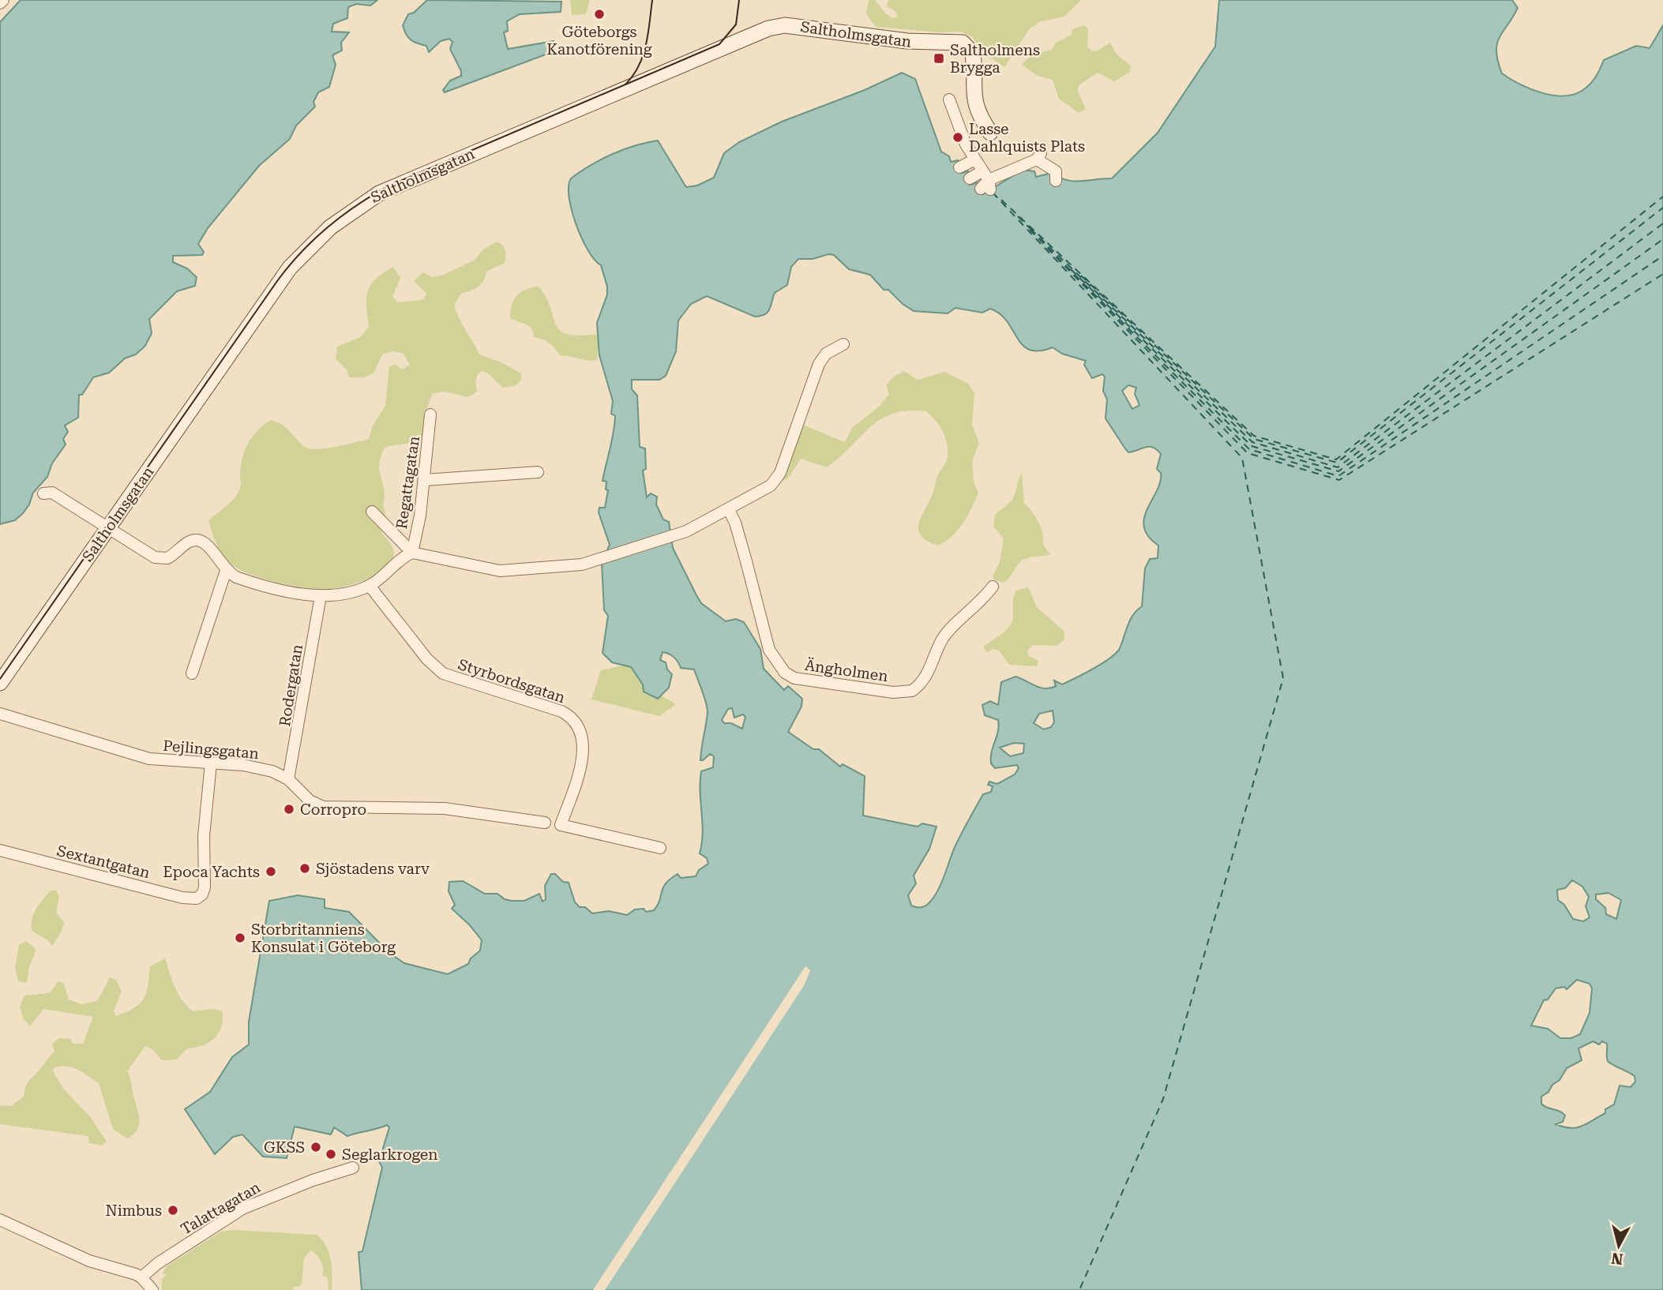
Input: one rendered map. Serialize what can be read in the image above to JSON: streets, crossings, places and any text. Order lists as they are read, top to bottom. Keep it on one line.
{"streets":{"street":["Saltholmsgatan","Regattagatan","Ängholmen","Styrbordsgatan","Rodergatan","Pejlingsgatan","Sextantgatan","Talattagatan"]},"crossings":[["Rodergatan","Pejlingsgatan"],["Pejlingsgatan","Sextantgatan"]],"places":{"other":["Göteborgs Kanotförening","Lasse Dahlquists Plats","Corropro","Sjöstadens varv","Epoca Yachts","Storbritanniens Konsulat i Göteborg","GKSS","Seglarkrogen","Nimbus"],"transit":["Saltholmens Brygga"]},"north":"bottom"}
